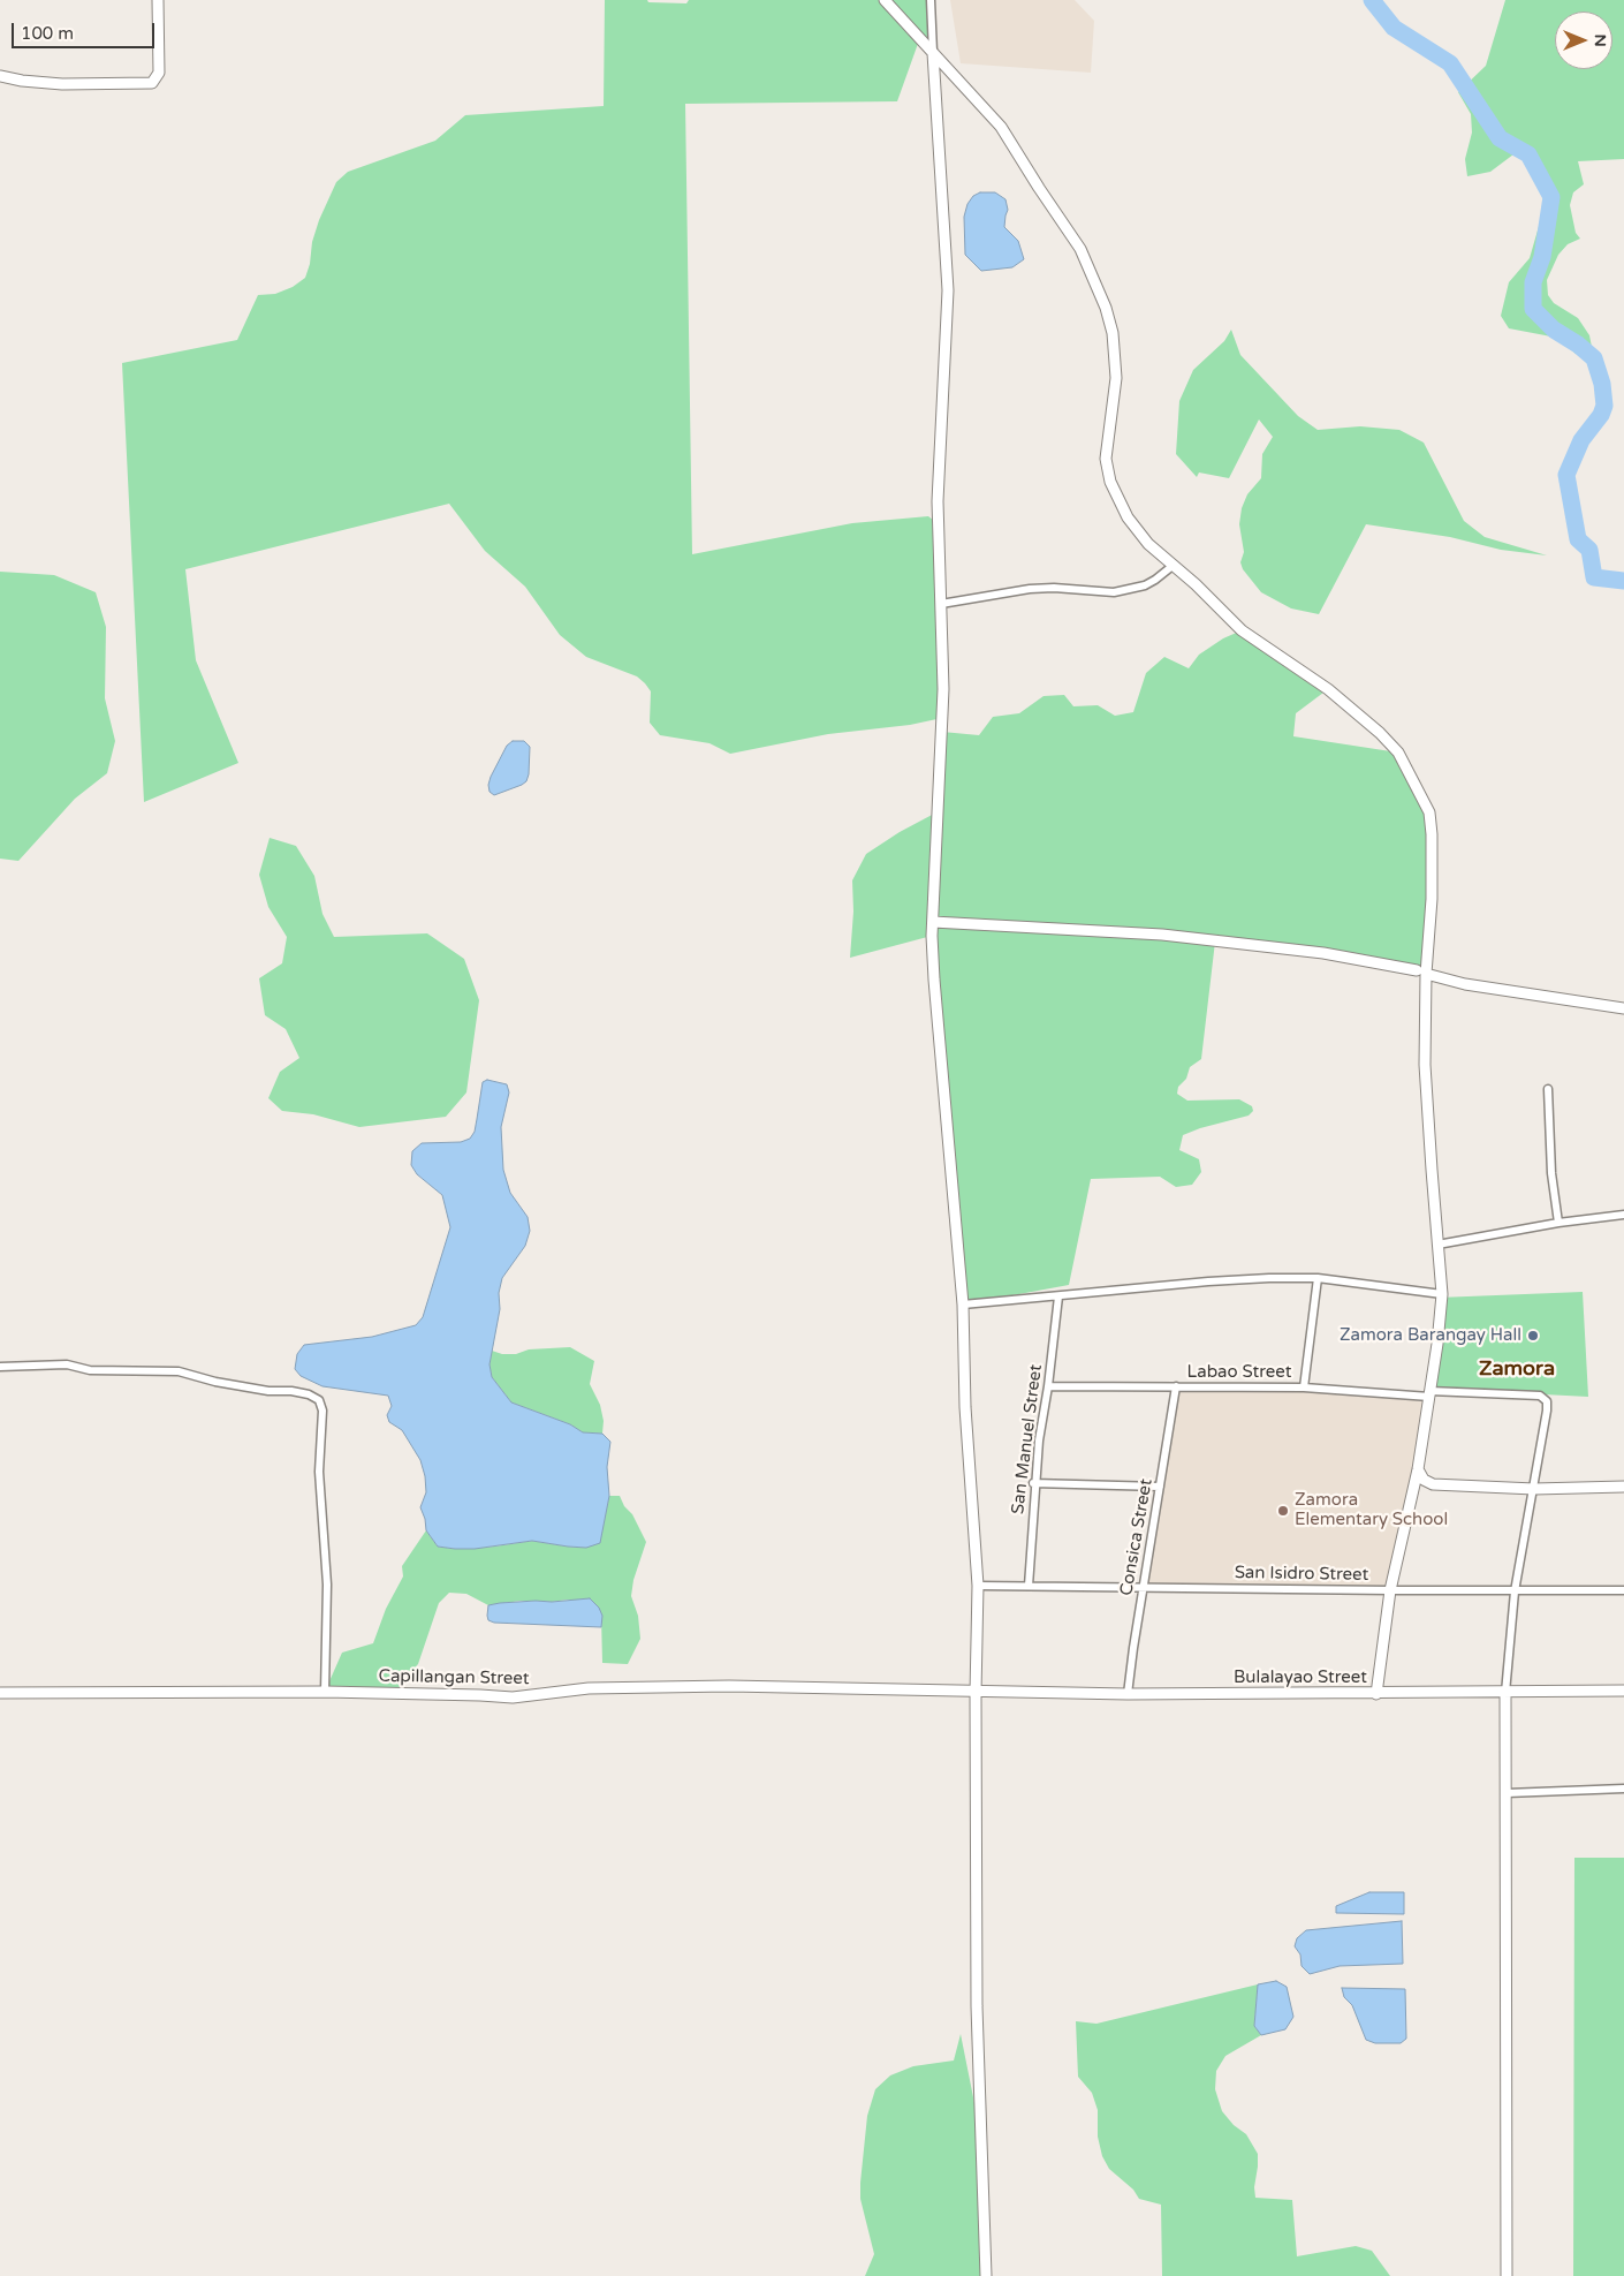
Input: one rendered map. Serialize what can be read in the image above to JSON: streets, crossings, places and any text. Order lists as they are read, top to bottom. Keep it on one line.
{"streets":{"street":["Labao Street","San Manuel Street","Consica Street","San Isidro Street","Capillangan Street","Bulalayao Street"]},"crossings":[["Labao Street","San Manuel Street"],["Labao Street","Consica Street"],["San Manuel Street","San Isidro Street"],["Consica Street","San Isidro Street"],["Consica Street","Bulalayao Street"],["Capillangan Street","Bulalayao Street"]],"districts":["Zamora"],"places":["Zamora Barangay Hall","Zamora Elementary School"],"scale_bar":"100 m","north":"right"}
